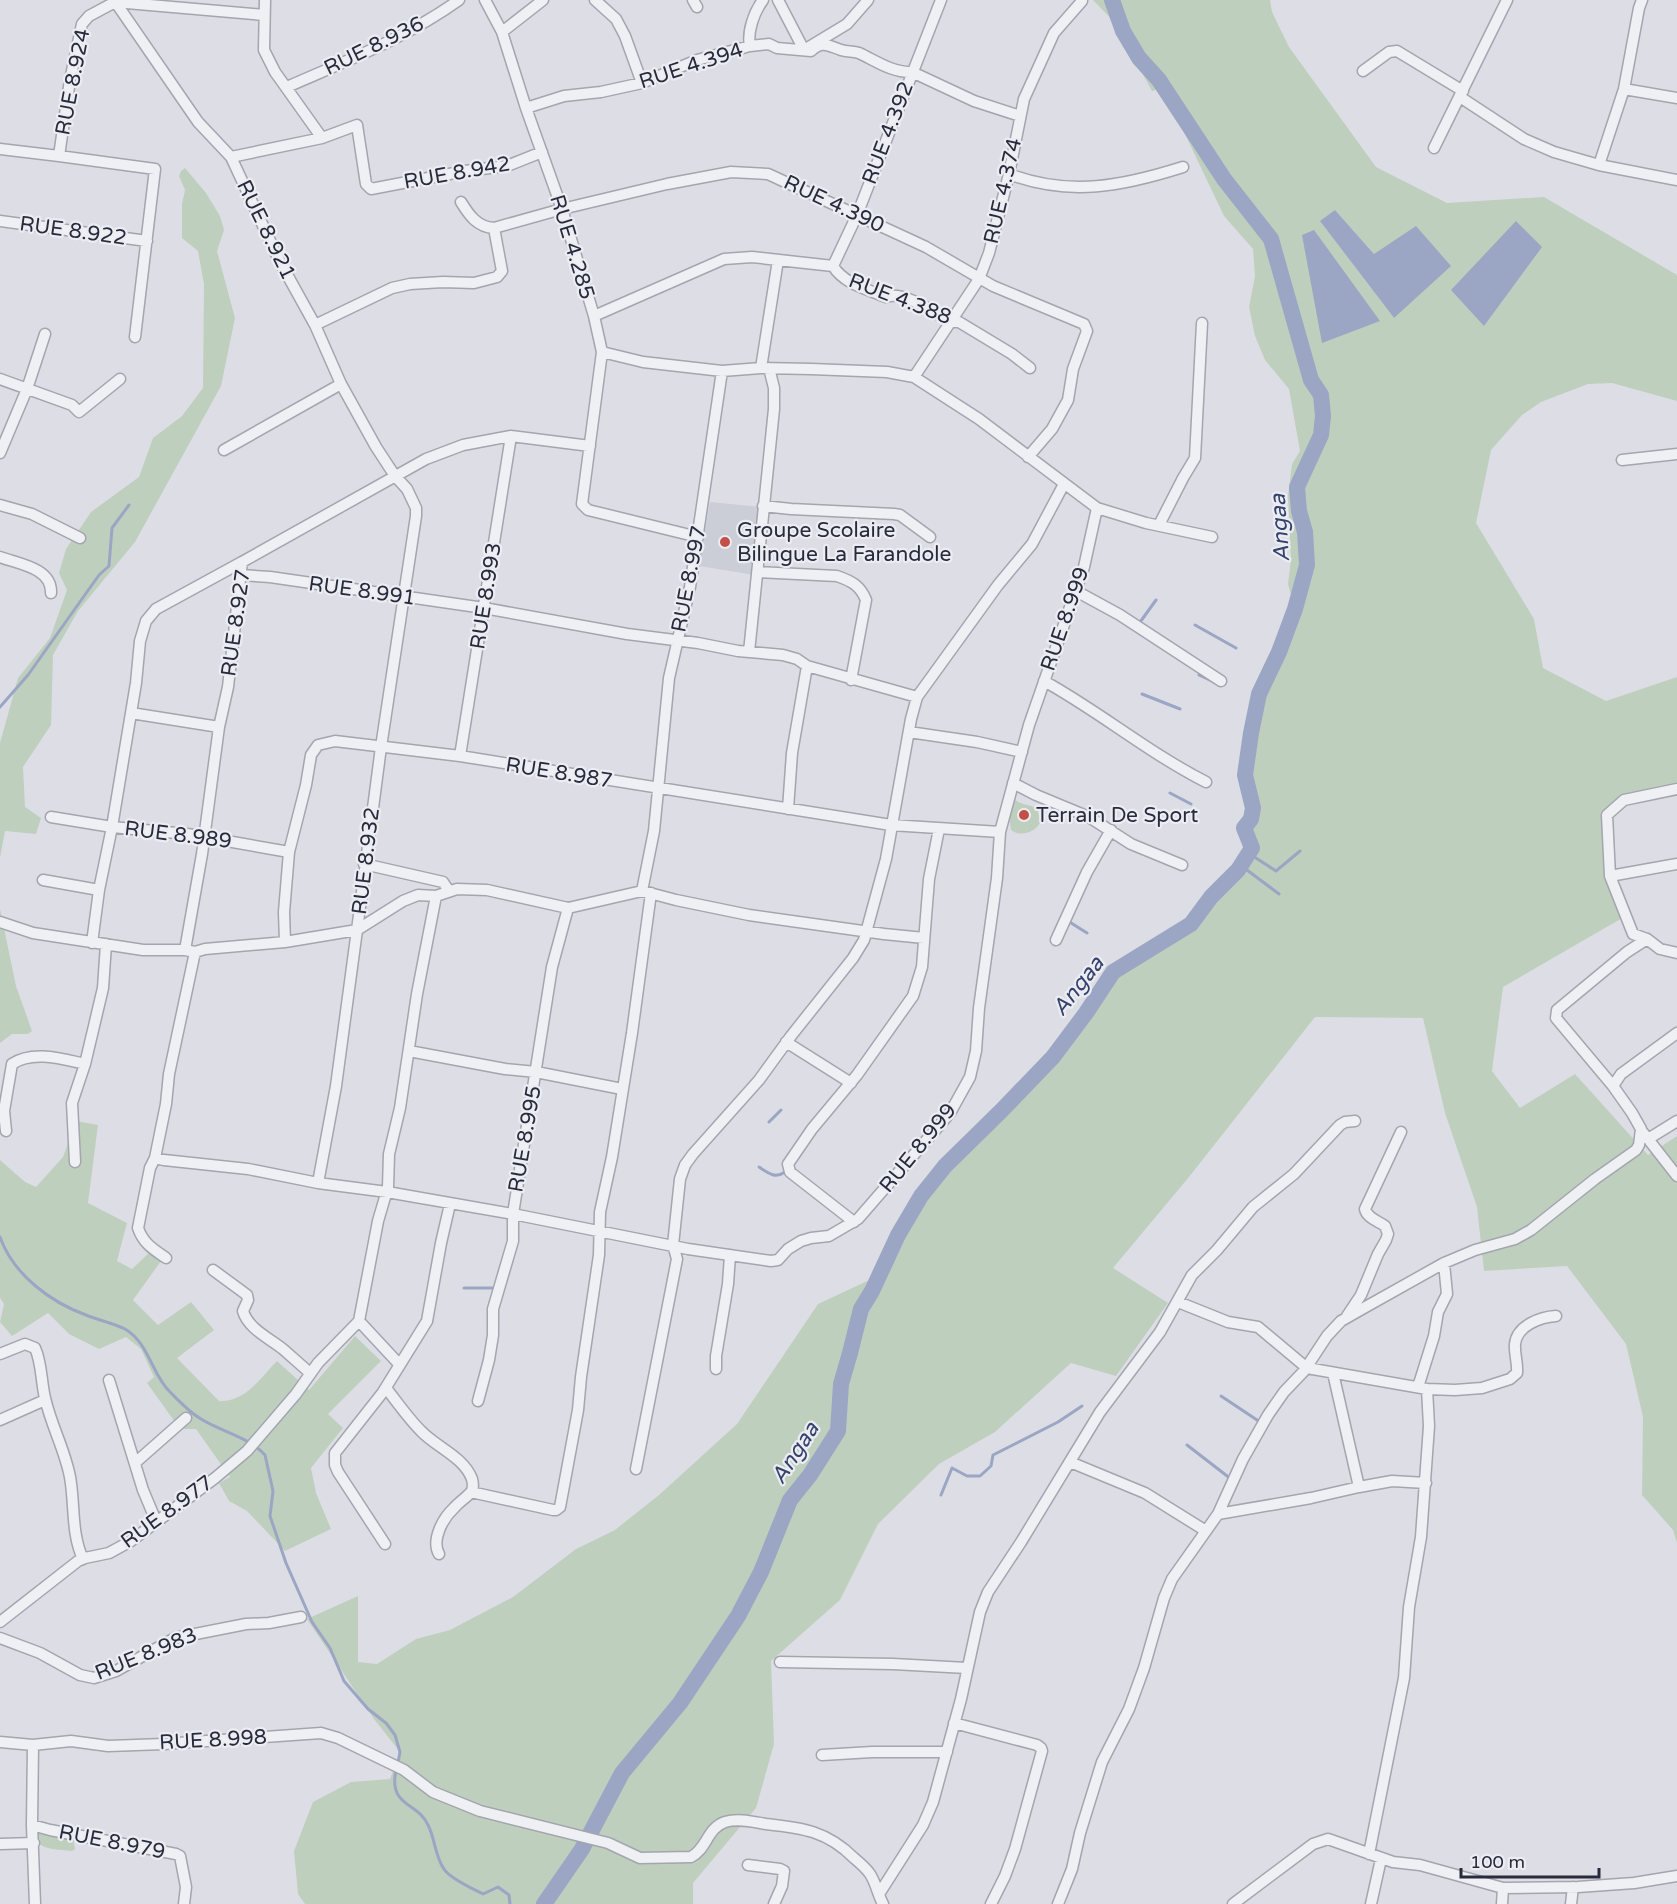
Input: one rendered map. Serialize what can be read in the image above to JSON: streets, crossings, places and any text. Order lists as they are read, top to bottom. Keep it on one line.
{"streets":{"street":["RUE 8.936","RUE 4.394","RUE 8.924","RUE 4.392","RUE 8.942","RUE 4.374","RUE 4.390","RUE 8.921","RUE 8.922","RUE 4.285","RUE 4.388","RUE 8.997","RUE 8.991","RUE 8.993","RUE 8.999","RUE 8.927","RUE 8.987","RUE 8.989","RUE 8.932","RUE 8.995","RUE 8.977","RUE 8.983","RUE 8.998","RUE 8.979"]},"crossings":[["RUE 4.394","RUE 4.392"],["RUE 4.394","RUE 4.374"],["RUE 4.394","RUE 4.285"],["RUE 8.924","RUE 8.921"],["RUE 4.392","RUE 4.390"],["RUE 4.392","RUE 4.388"],["RUE 8.942","RUE 4.285"],["RUE 4.374","RUE 4.390"],["RUE 4.374","RUE 4.388"],["RUE 4.390","RUE 4.285"],["RUE 8.921","RUE 8.927"],["RUE 8.921","RUE 8.932"],["RUE 4.285","RUE 4.388"],["RUE 4.285","RUE 8.997"],["RUE 4.285","RUE 8.927"],["RUE 8.997","RUE 8.991"],["RUE 8.997","RUE 8.999"],["RUE 8.997","RUE 8.987"],["RUE 8.991","RUE 8.993"],["RUE 8.991","RUE 8.927"],["RUE 8.991","RUE 8.932"],["RUE 8.993","RUE 8.927"],["RUE 8.993","RUE 8.987"],["RUE 8.999","RUE 8.987"],["RUE 8.999","RUE 8.995"],["RUE 8.927","RUE 8.989"],["RUE 8.927","RUE 8.932"],["RUE 8.927","RUE 8.995"],["RUE 8.987","RUE 8.989"],["RUE 8.987","RUE 8.932"],["RUE 8.989","RUE 8.932"]],"water":["Angaa"],"places":["Groupe Scolaire Bilingue La Farandole","Terrain De Sport"],"scale_bar":"100 m"}
